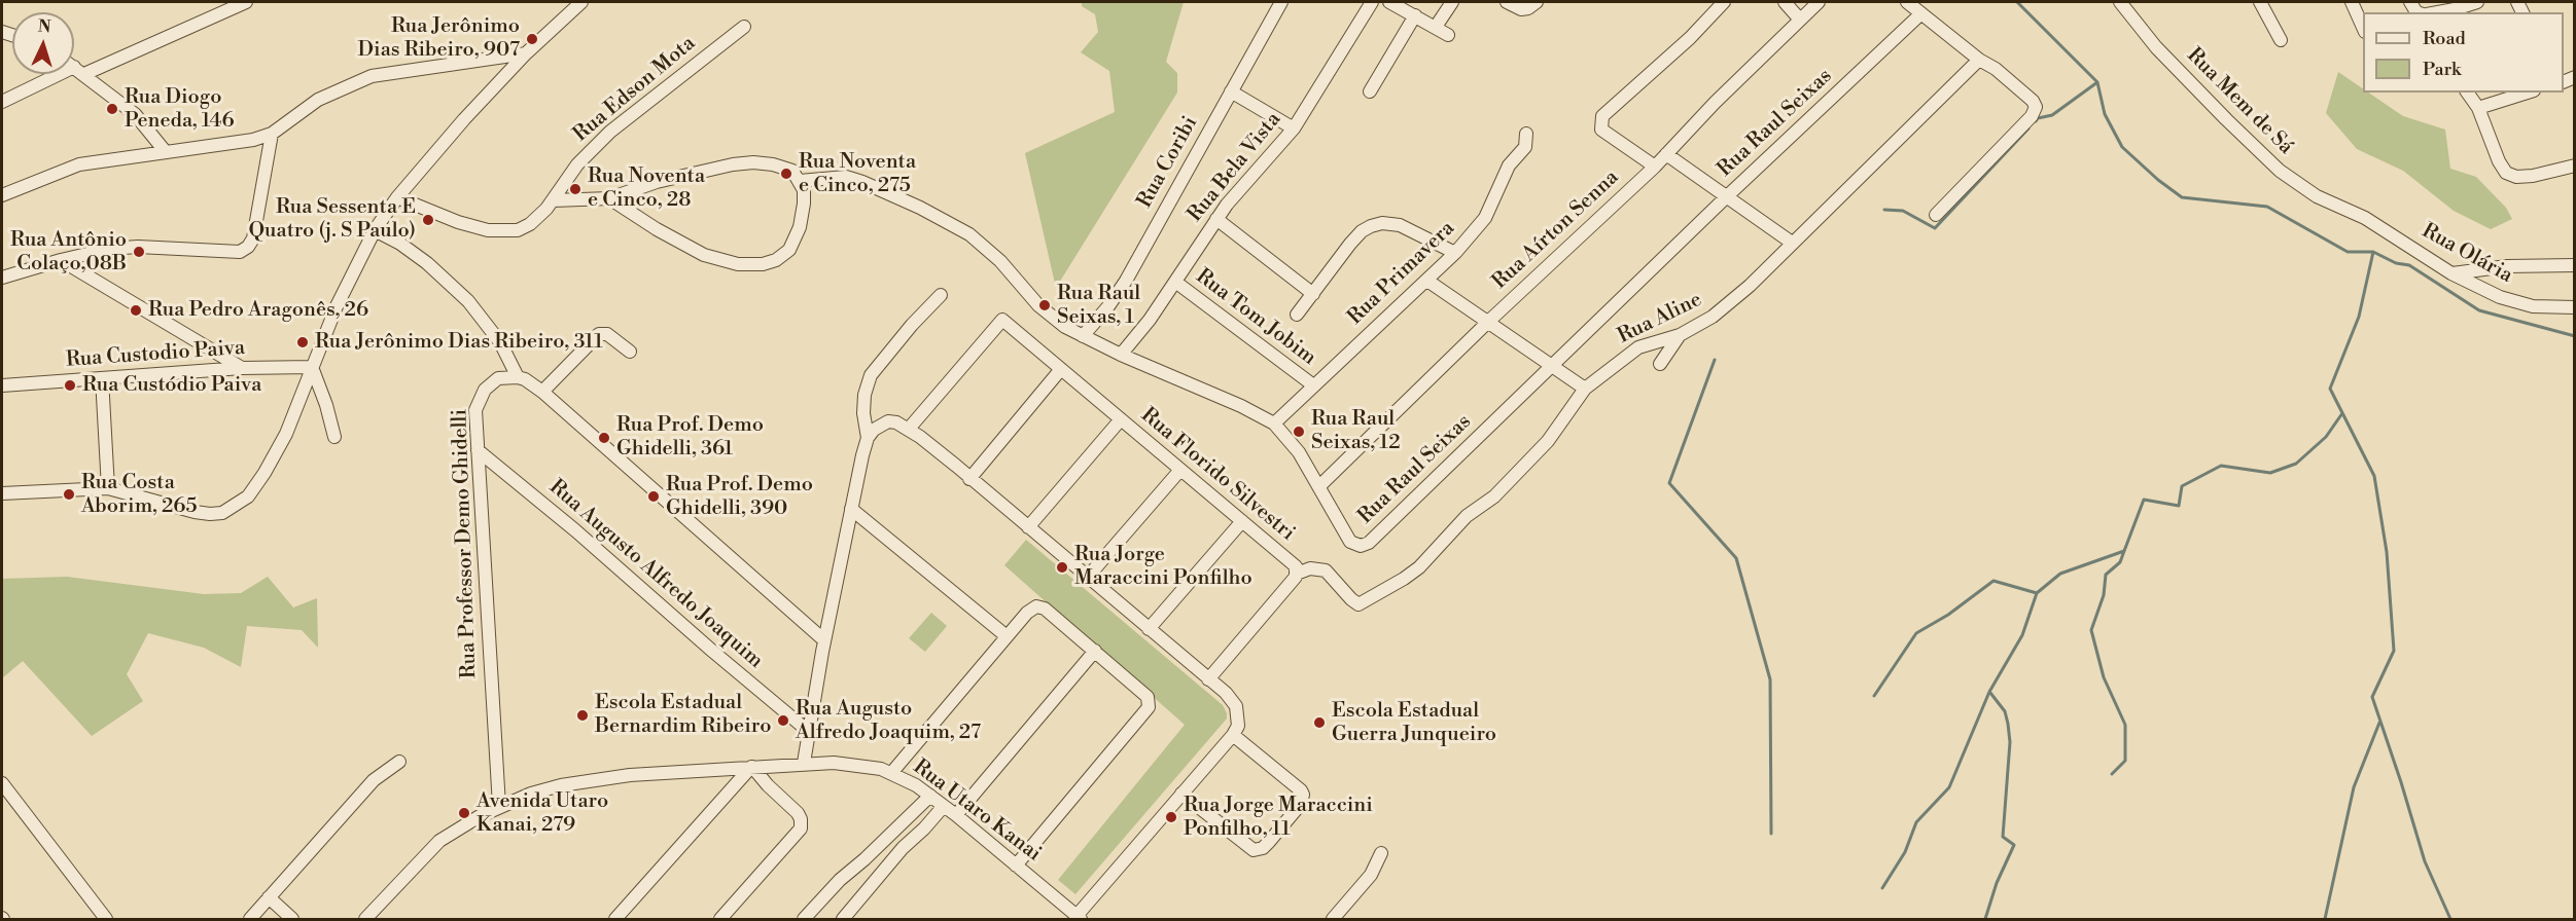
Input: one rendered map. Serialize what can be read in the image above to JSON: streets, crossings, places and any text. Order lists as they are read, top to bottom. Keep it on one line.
{"streets":{"street":["Rua Edson Mota","Rua Mem de Sá","Rua Raul Seixas","Rua Coribi","Rua Bela Vista","Rua Aírton Senna","Rua Olária","Rua Primavera","Rua Tom Jobim","Rua Aline","Rua Custodio Paiva","Rua Florido Silvestri","Rua Professor Demo Ghidelli","Rua Augusto Alfredo Joaquim","Rua Utaro Kanai"]},"crossings":[["Rua Mem de Sá","Rua Olária"],["Rua Raul Seixas","Rua Coribi"],["Rua Raul Seixas","Rua Bela Vista"],["Rua Raul Seixas","Rua Aírton Senna"],["Rua Raul Seixas","Rua Primavera"],["Rua Bela Vista","Rua Tom Jobim"],["Rua Primavera","Rua Tom Jobim"],["Rua Aline","Rua Florido Silvestri"],["Rua Professor Demo Ghidelli","Rua Augusto Alfredo Joaquim"],["Rua Professor Demo Ghidelli","Rua Utaro Kanai"]],"places":["Rua Jerônimo Dias Ribeiro, 907","Rua Diogo Peneda, 146","Rua Noventa e Cinco, 275","Rua Noventa e Cinco, 28","Rua Sessenta E Quatro (j. S Paulo)","Rua Antônio Colaço,08B","Rua Raul Seixas, 1","Rua Pedro Aragonês, 26","Rua Jerônimo Dias Ribeiro, 311","Rua Custódio Paiva","Rua Raul Seixas, 12","Rua Prof. Demo Ghidelli, 361","Rua Costa Aborim, 265","Rua Prof. Demo Ghidelli, 390","Rua Jorge Maraccini Ponfilho","Escola Estadual Bernardim Ribeiro","Rua Augusto Alfredo Joaquim, 27","Escola Estadual Guerra Junqueiro","Avenida Utaro Kanai, 279","Rua Jorge Maraccini Ponfilho, 11"],"legend":["Road","Park"],"north":"top"}
